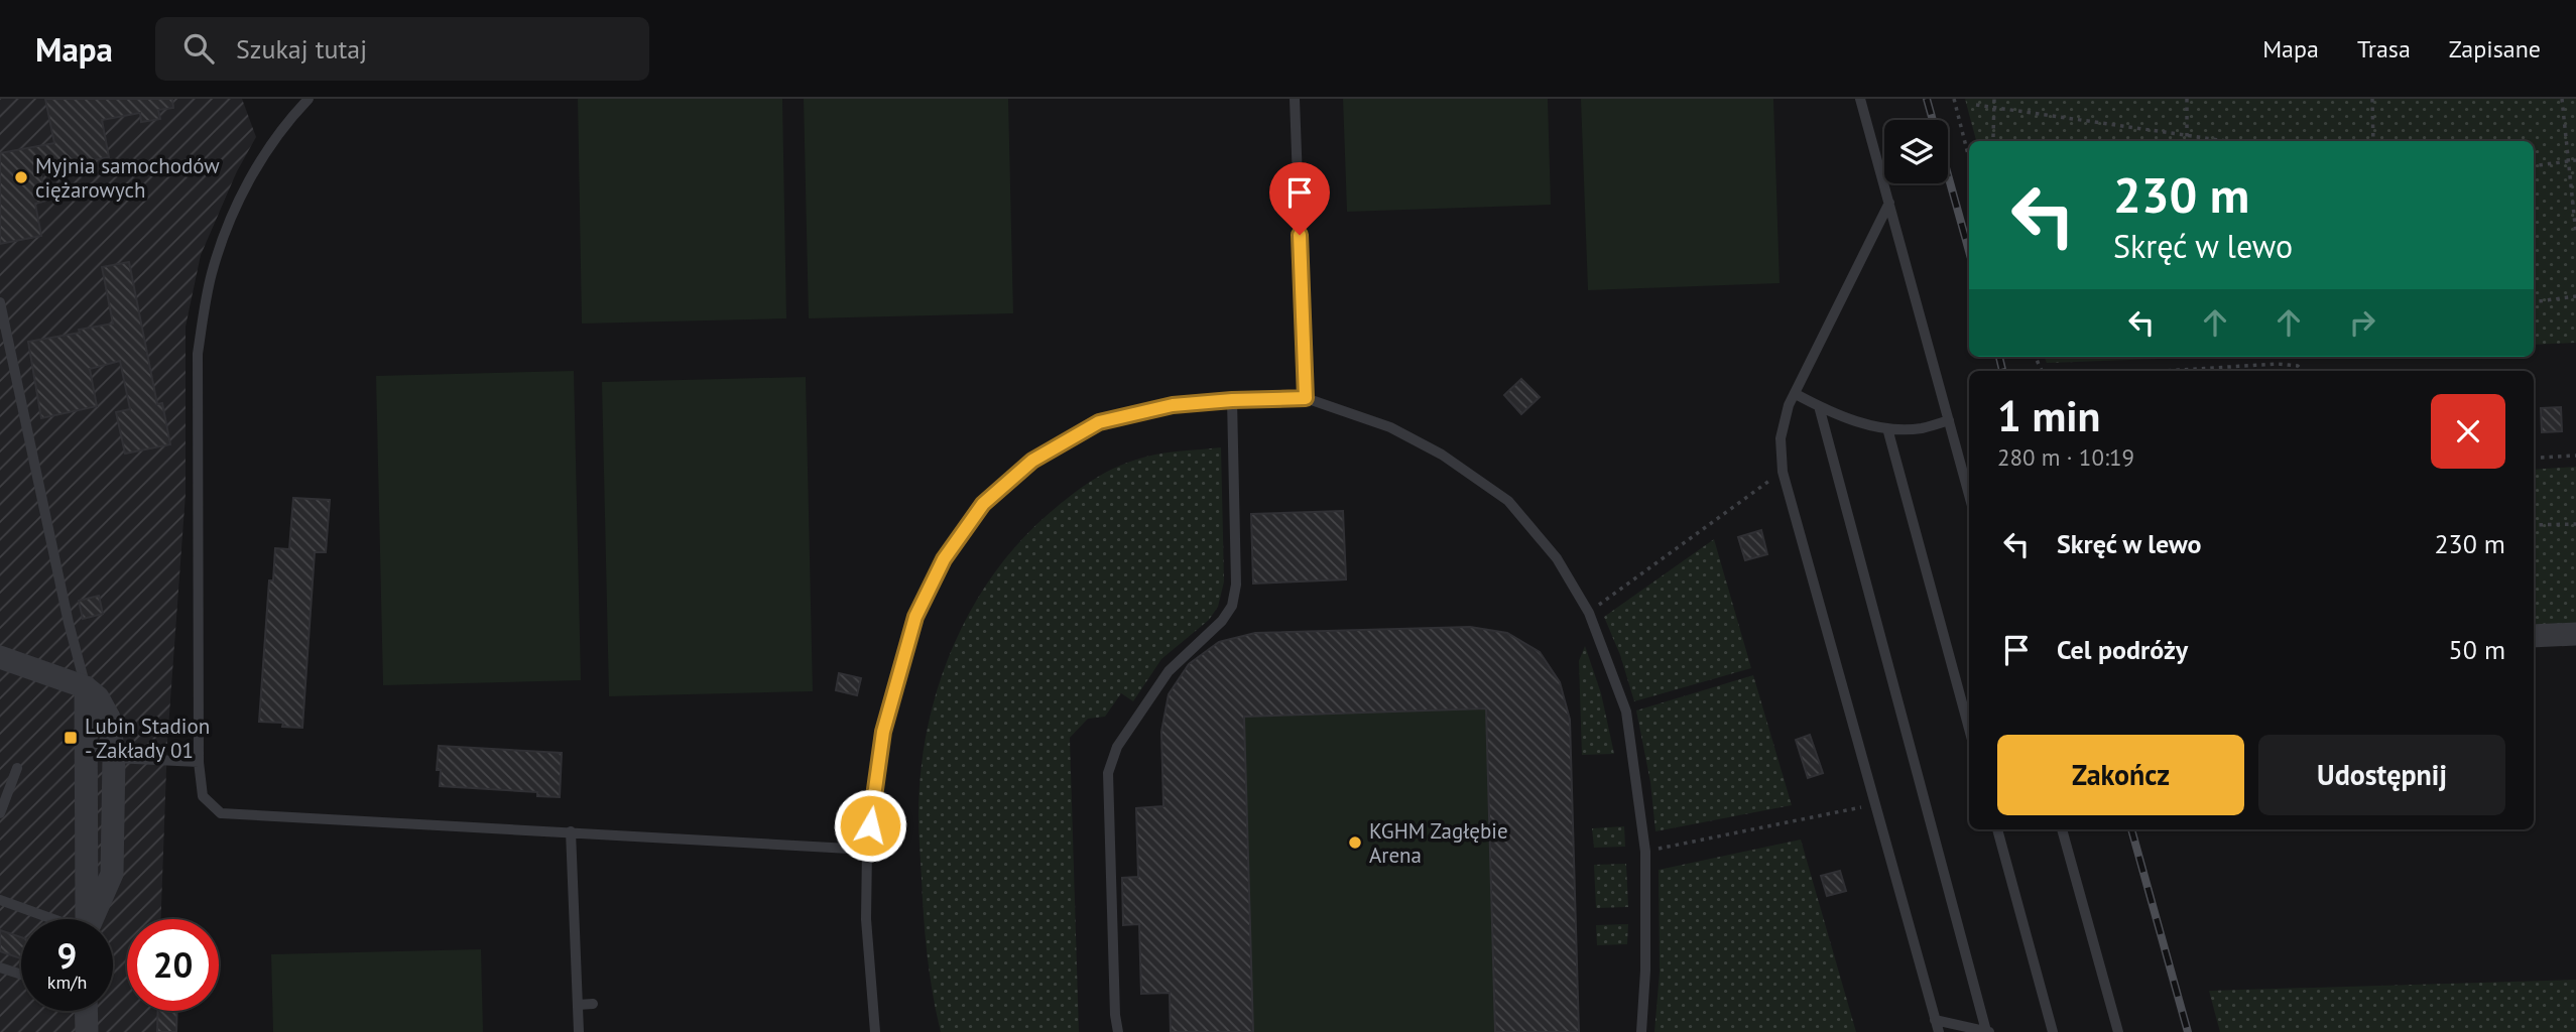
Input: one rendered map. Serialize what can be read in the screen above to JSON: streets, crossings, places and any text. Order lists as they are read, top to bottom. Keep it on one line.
{"places":{"other":["Myjnia samochodów ciężarowych","KGHM Zagłębie Arena"],"transit":["Lubin Stadion - Zakłady 01"]},"page":{"header":"Mapa","search":"Szukaj tutaj","nav":["Mapa","Trasa","Zapisane"],"turn":["230 m","Skręć w lewo"],"heading":["1 min","280 m · 10:19"],"list":[{"name":"Skręć w lewo","value":"230 m"},{"name":"Cel podróży","value":"50 m"}],"buttons":["Zakończ","Udostępnij"],"speed":"9 km/h","limit":"20"}}
